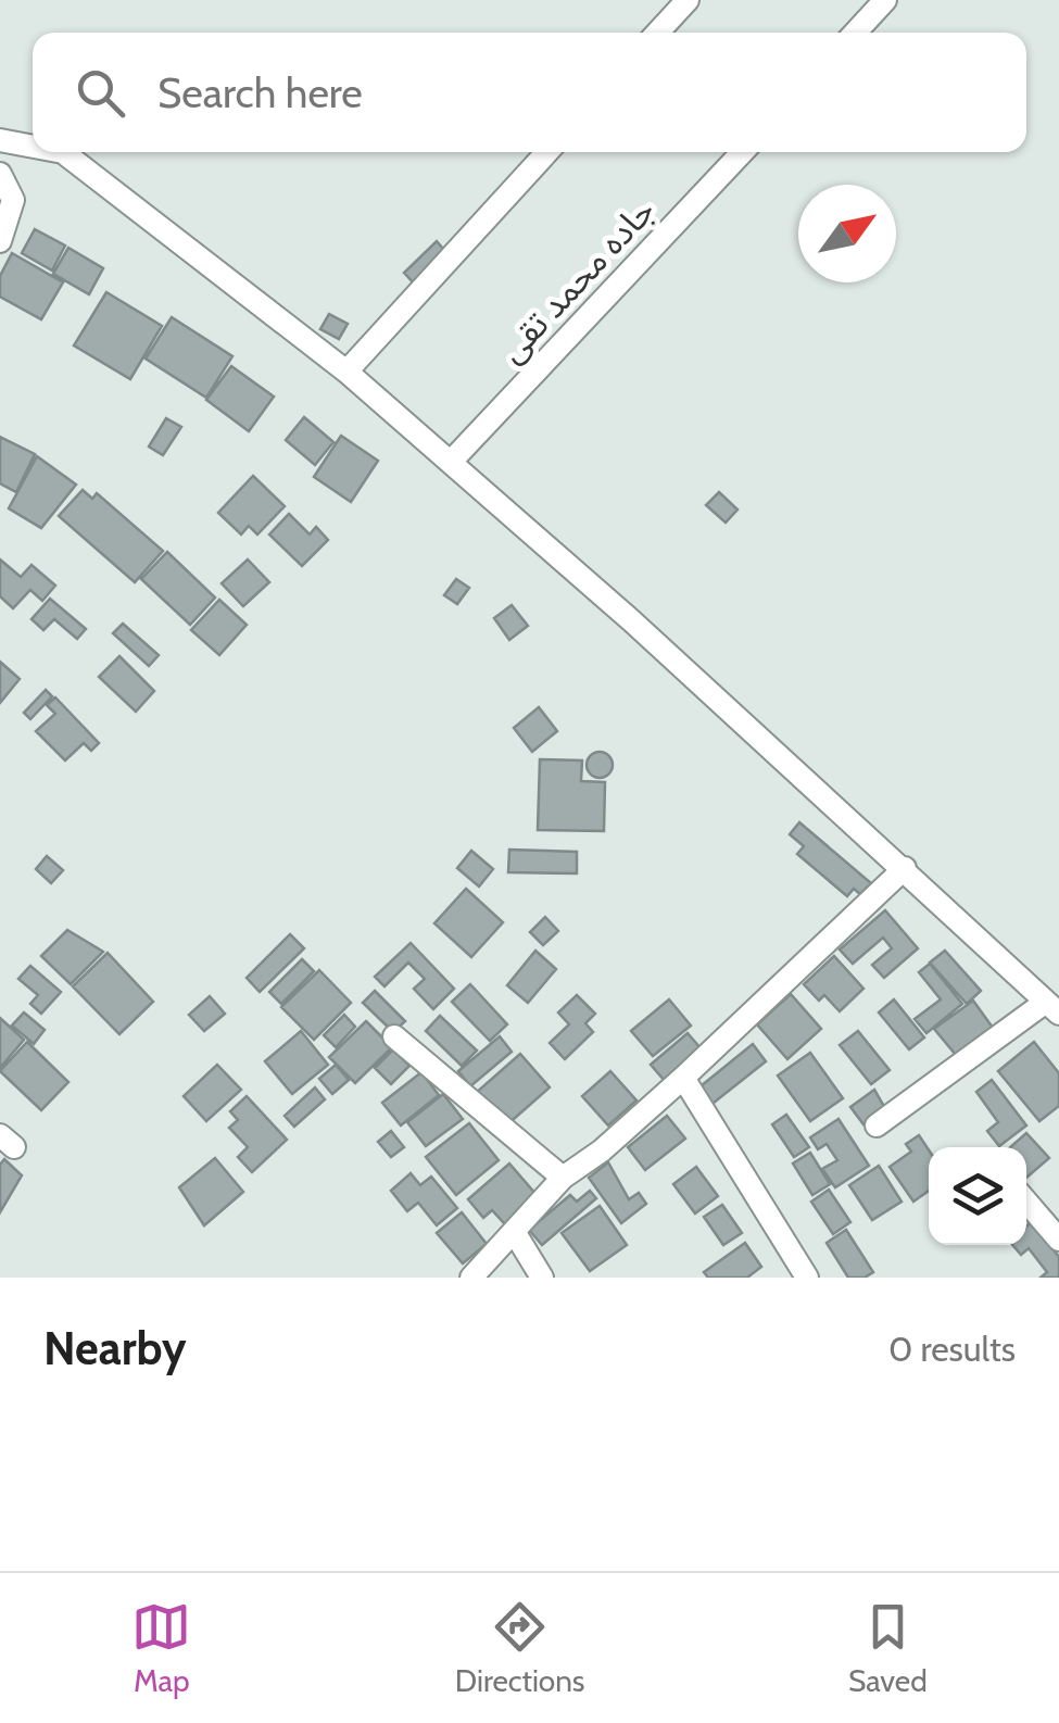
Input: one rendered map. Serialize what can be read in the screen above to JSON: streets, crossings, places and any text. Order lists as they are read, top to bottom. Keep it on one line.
{"streets":{"street":["جاده محمد تقی"]},"north":"top right","page":{"search":"Search here","heading":["Nearby","0 results"],"nav":["Map","Directions","Saved"]}}
